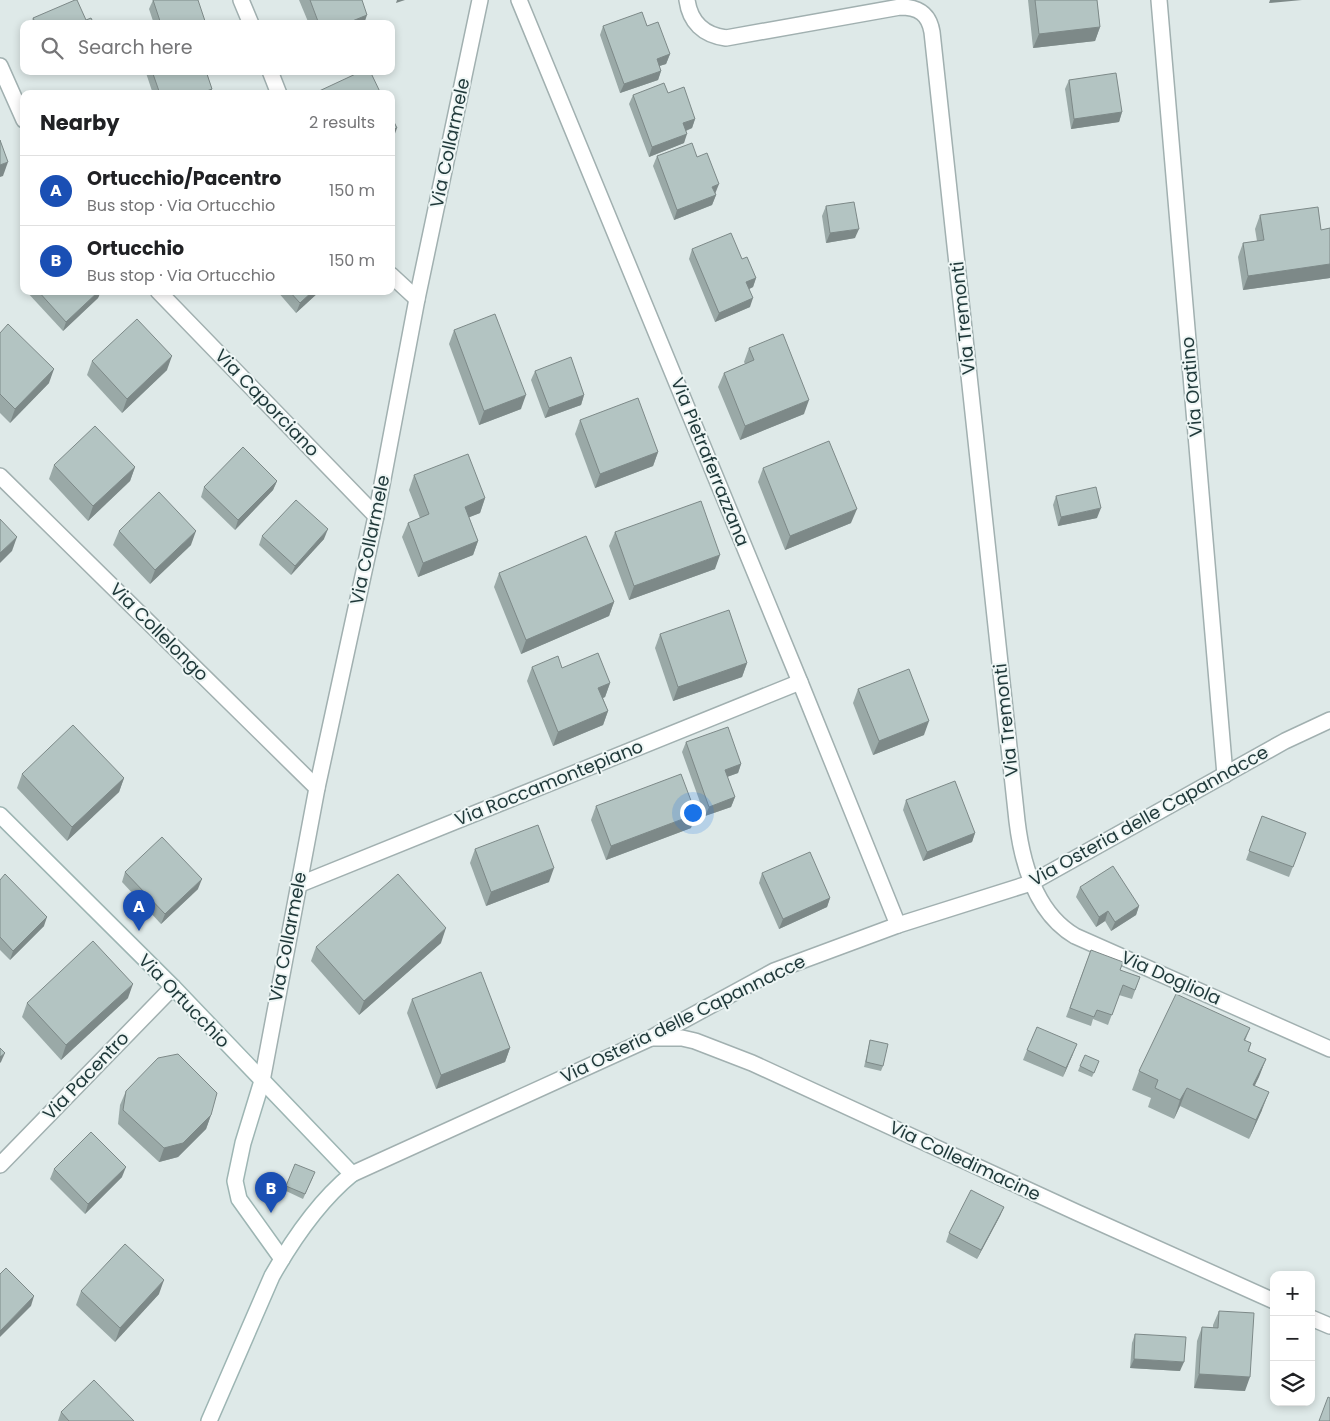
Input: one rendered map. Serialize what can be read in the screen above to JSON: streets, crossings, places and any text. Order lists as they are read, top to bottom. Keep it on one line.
{"streets":{"street":["Via Collarmele","Via Tremonti","Via Oratino","Via Caporciano","Via Pietraferrazzana","Via Collelongo","Via Roccamontepiano","Via Osteria delle Capannacce","Via Dogliola","Via Ortucchio","Via Pacentro","Via Colledimacine"]},"crossings":[["Via Collarmele","Via Caporciano"],["Via Collarmele","Via Collelongo"],["Via Collarmele","Via Roccamontepiano"],["Via Collarmele","Via Ortucchio"],["Via Tremonti","Via Osteria delle Capannacce"],["Via Tremonti","Via Dogliola"],["Via Oratino","Via Osteria delle Capannacce"],["Via Pietraferrazzana","Via Roccamontepiano"],["Via Pietraferrazzana","Via Osteria delle Capannacce"],["Via Osteria delle Capannacce","Via Dogliola"],["Via Osteria delle Capannacce","Via Ortucchio"],["Via Osteria delle Capannacce","Via Colledimacine"],["Via Ortucchio","Via Pacentro"]],"page":{"search":"Search here","heading":["Nearby","2 results"],"list":[{"mark":"A","name":"Ortucchio/Pacentro","note":"Bus stop · Via Ortucchio","value":"150 m"},{"mark":"B","name":"Ortucchio","note":"Bus stop · Via Ortucchio","value":"150 m"}],"pins":["A","B"],"map_buttons":["+","−"]}}
